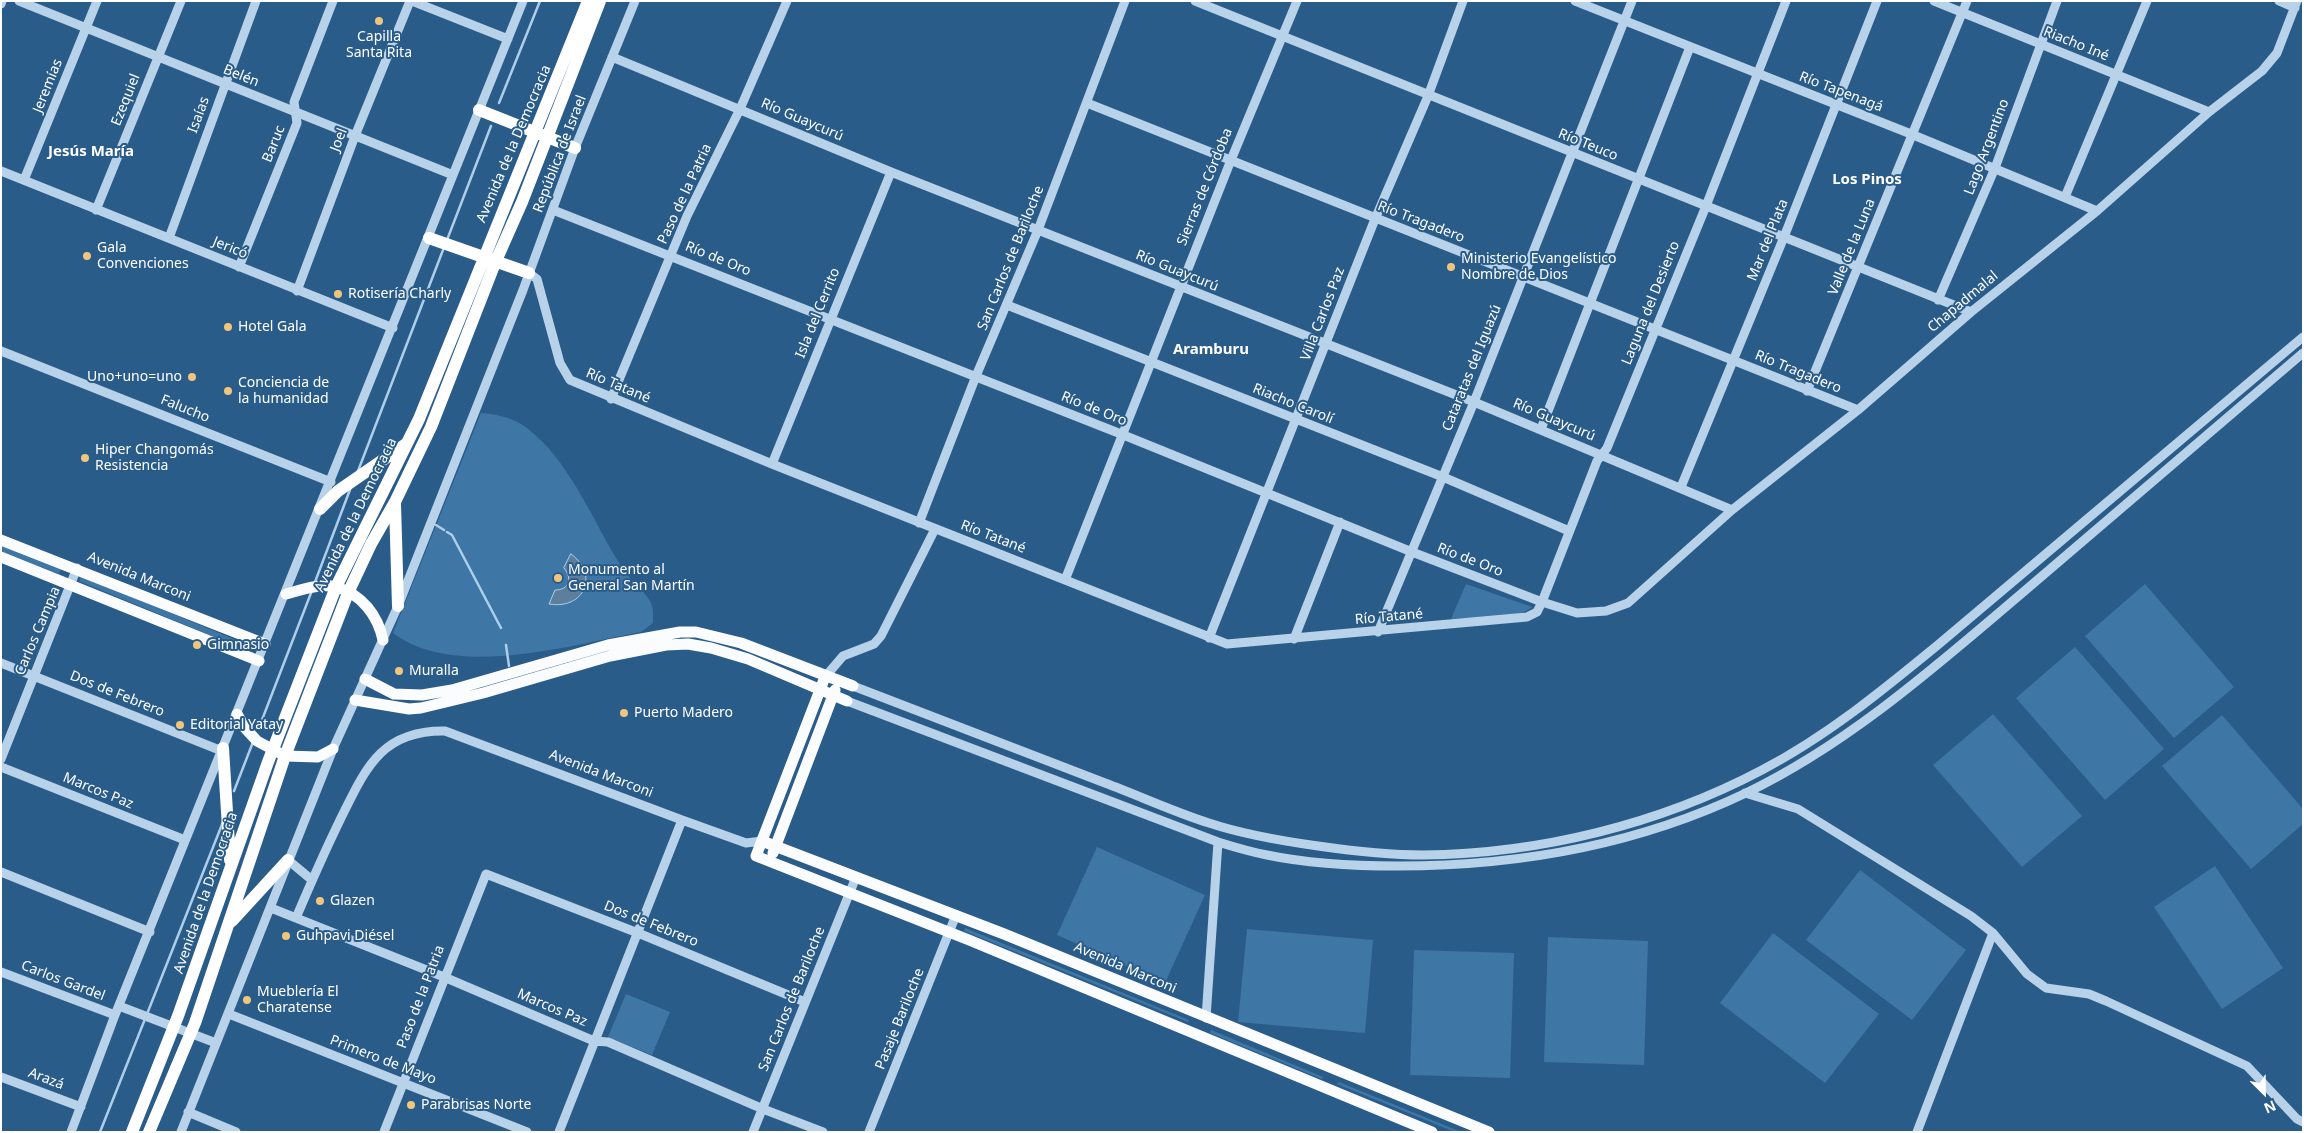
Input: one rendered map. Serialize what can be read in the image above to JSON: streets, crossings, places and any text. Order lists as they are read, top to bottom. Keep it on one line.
{"streets":{"highway":["Avenida de la Democracia"],"main road":["Avenida Marconi"],"street":["Riacho Iné","Belén","Jeremías","Río Tapenagá","Ezequiel","Isaías","Río Guaycurú","Joel","Baruc","Río Teuco","Lago Argentino","República de Israel","Sierras de Córdoba","Paso de la Patria","Río Tragadero","Mar del Plata","Valle de la Luna","Jericó","San Carlos de Bariloche","Río de Oro","Chapadmalal","Laguna del Desierto","Isla del Cerrito","Villa Carlos Paz","Cataratas del Iguazú","Río Tatané","Riacho Carolí","Falucho","Carlos Campia","Dos de Febrero","Marcos Paz","Carlos Gardel","Pasaje Bariloche","Primero de Mayo","Arazá"]},"crossings":[["Riacho Iné","Lago Argentino"],["Riacho Iné","Valle de la Luna"],["Riacho Iné","Chapadmalal"],["Belén","Jeremías"],["Belén","Ezequiel"],["Belén","Isaías"],["Belén","Joel"],["Belén","Baruc"],["Jeremías","Jericó"],["Río Tapenagá","Lago Argentino"],["Río Tapenagá","Mar del Plata"],["Río Tapenagá","Valle de la Luna"],["Río Tapenagá","Chapadmalal"],["Río Tapenagá","Laguna del Desierto"],["Río Tapenagá","Cataratas del Iguazú"],["Ezequiel","Jericó"],["Isaías","Jericó"],["Río Guaycurú","República de Israel"],["Río Guaycurú","Sierras de Córdoba"],["Río Guaycurú","Paso de la Patria"],["Río Guaycurú","Mar del Plata"],["Río Guaycurú","San Carlos de Bariloche"],["Río Guaycurú","Chapadmalal"],["Río Guaycurú","Laguna del Desierto"],["Río Guaycurú","Isla del Cerrito"],["Río Guaycurú","Villa Carlos Paz"],["Río Guaycurú","Cataratas del Iguazú"],["Joel","Jericó"],["Baruc","Jericó"],["Río Teuco","Lago Argentino"],["Río Teuco","Sierras de Córdoba"],["Río Teuco","Mar del Plata"],["Río Teuco","Valle de la Luna"],["Río Teuco","Chapadmalal"],["Río Teuco","Laguna del Desierto"],["Río Teuco","Villa Carlos Paz"],["Río Teuco","Cataratas del Iguazú"],["República de Israel","Río de Oro"],["República de Israel","Río Tatané"],["Sierras de Córdoba","Río Tragadero"],["Sierras de Córdoba","Río de Oro"],["Sierras de Córdoba","Río Tatané"],["Sierras de Córdoba","Riacho Carolí"],["Paso de la Patria","Río de Oro"],["Paso de la Patria","Río Tatané"],["Paso de la Patria","Dos de Febrero"],["Paso de la Patria","Marcos Paz"],["Paso de la Patria","Primero de Mayo"],["Río Tragadero","Mar del Plata"],["Río Tragadero","Valle de la Luna"],["Río Tragadero","San Carlos de Bariloche"],["Río Tragadero","Chapadmalal"],["Río Tragadero","Laguna del Desierto"],["Río Tragadero","Villa Carlos Paz"],["Río Tragadero","Cataratas del Iguazú"],["San Carlos de Bariloche","Río de Oro"],["San Carlos de Bariloche","Río Tatané"],["San Carlos de Bariloche","Riacho Carolí"],["San Carlos de Bariloche","Avenida Marconi"],["San Carlos de Bariloche","Dos de Febrero"],["San Carlos de Bariloche","Marcos Paz"],["Río de Oro","Chapadmalal"],["Río de Oro","Laguna del Desierto"],["Río de Oro","Isla del Cerrito"],["Río de Oro","Villa Carlos Paz"],["Río de Oro","Cataratas del Iguazú"],["Laguna del Desierto","Río Tatané"],["Laguna del Desierto","Riacho Carolí"],["Isla del Cerrito","Río Tatané"],["Villa Carlos Paz","Río Tatané"],["Villa Carlos Paz","Riacho Carolí"],["Cataratas del Iguazú","Río Tatané"],["Cataratas del Iguazú","Riacho Carolí"],["Avenida Marconi","Carlos Campia"],["Avenida Marconi","Pasaje Bariloche"],["Carlos Campia","Dos de Febrero"]],"districts":["Jesús María","Los Pinos","Aramburu"],"places":["Capilla Santa Rita","Gala Convenciones","Ministerio Evangelístico Nombre de Dios","Rotisería Charly","Hotel Gala","Uno+uno=uno","Conciencia de la humanidad","Hiper Changomás Resistencia","Monumento al General San Martín","Gimnasio","Muralla","Puerto Madero","Editorial Yatay","Glazen","Guhpavi Diésel","Mueblería El Charatense","Parabrisas Norte"],"north":"bottom right"}
